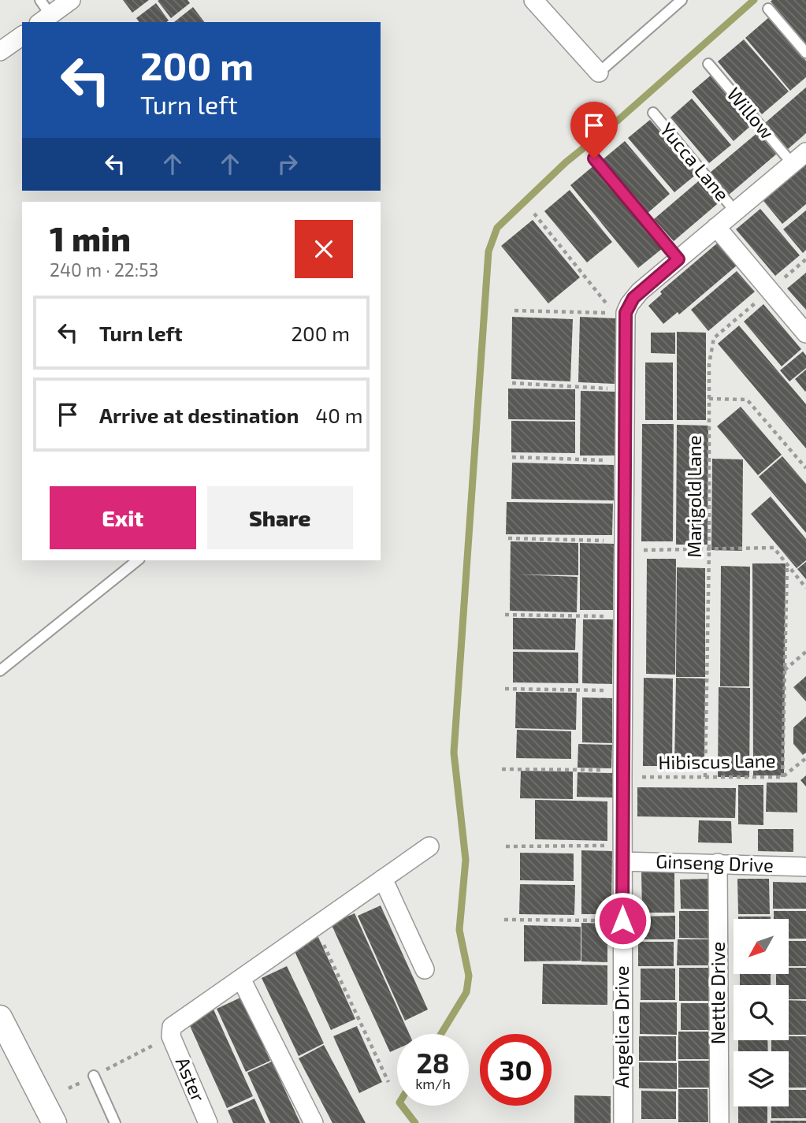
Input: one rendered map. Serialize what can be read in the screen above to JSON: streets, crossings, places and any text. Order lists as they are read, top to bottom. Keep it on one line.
{"streets":{"street":["Ginseng Drive","Nettle Drive","Angelica Drive","Aster"],"lane":["Willow","Yucca Lane"],"path":["Marigold Lane","Hibiscus Lane"]},"crossings":[["Willow","Angelica Drive"],["Yucca Lane","Angelica Drive"],["Marigold Lane","Hibiscus Lane"],["Hibiscus Lane","Angelica Drive"],["Ginseng Drive","Nettle Drive"],["Ginseng Drive","Angelica Drive"]],"north":"bottom left","page":{"turn":["200 m","Turn left"],"heading":["1 min","240 m · 22:53"],"list":[{"name":"Turn left","value":"200 m"},{"name":"Arrive at destination","value":"40 m"}],"buttons":["Exit","Share"],"speed":"28 km/h","limit":"30"}}
